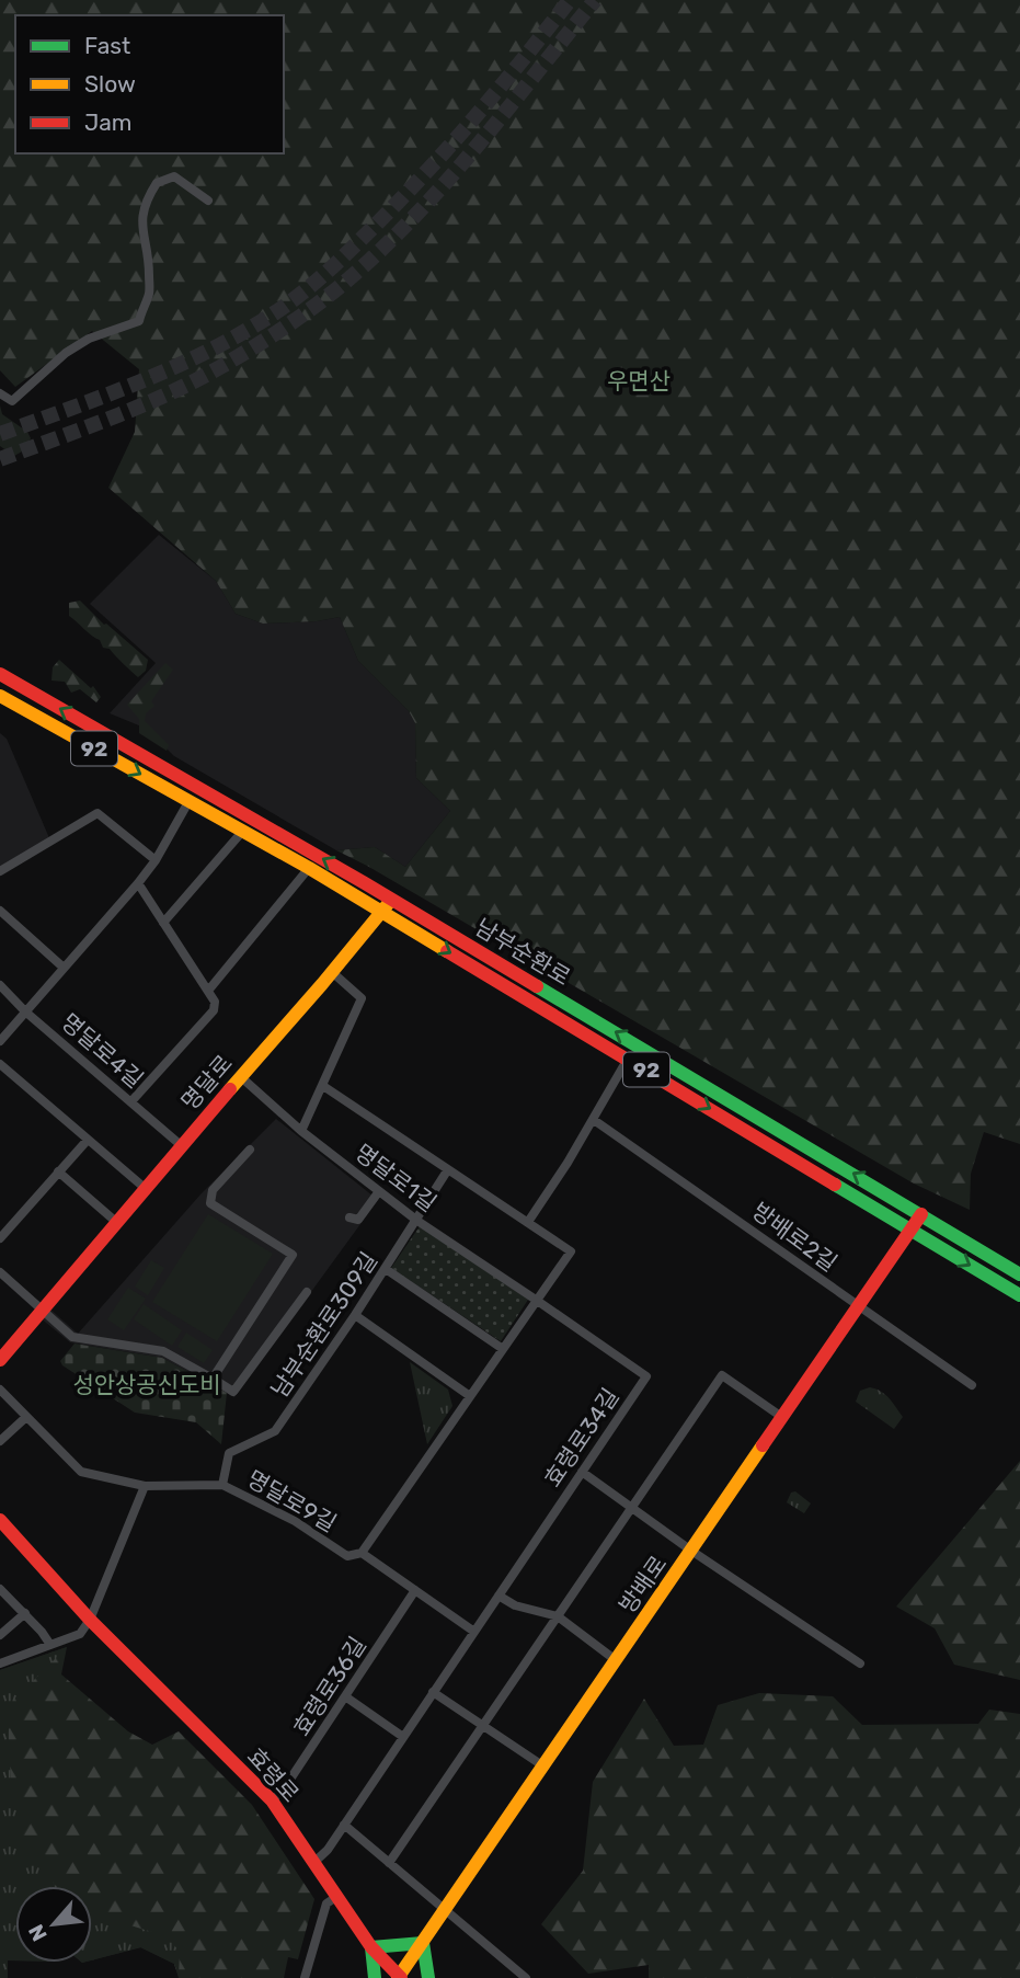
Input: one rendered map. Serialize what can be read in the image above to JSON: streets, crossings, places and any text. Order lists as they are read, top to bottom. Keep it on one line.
{"streets":{"main road":["92","남부순환로","명달로","방배로","효령로"],"street":["명달로4길","명달로1길","방배로2길","남부순환로309길","효령로34길","명달로9길","효령로36길"]},"crossings":[["남부순환로","명달로"],["남부순환로","방배로"],["명달로4길","명달로"],["명달로","명달로1길"],["명달로1길","남부순환로309길"],["명달로1길","효령로34길"],["방배로2길","방배로"],["남부순환로309길","명달로9길"],["효령로34길","효령로"],["방배로","효령로"],["효령로36길","효령로"]],"parks":["우면산","성안상공신도비"],"legend":["Fast","Slow","Jam"],"north":"bottom left"}
